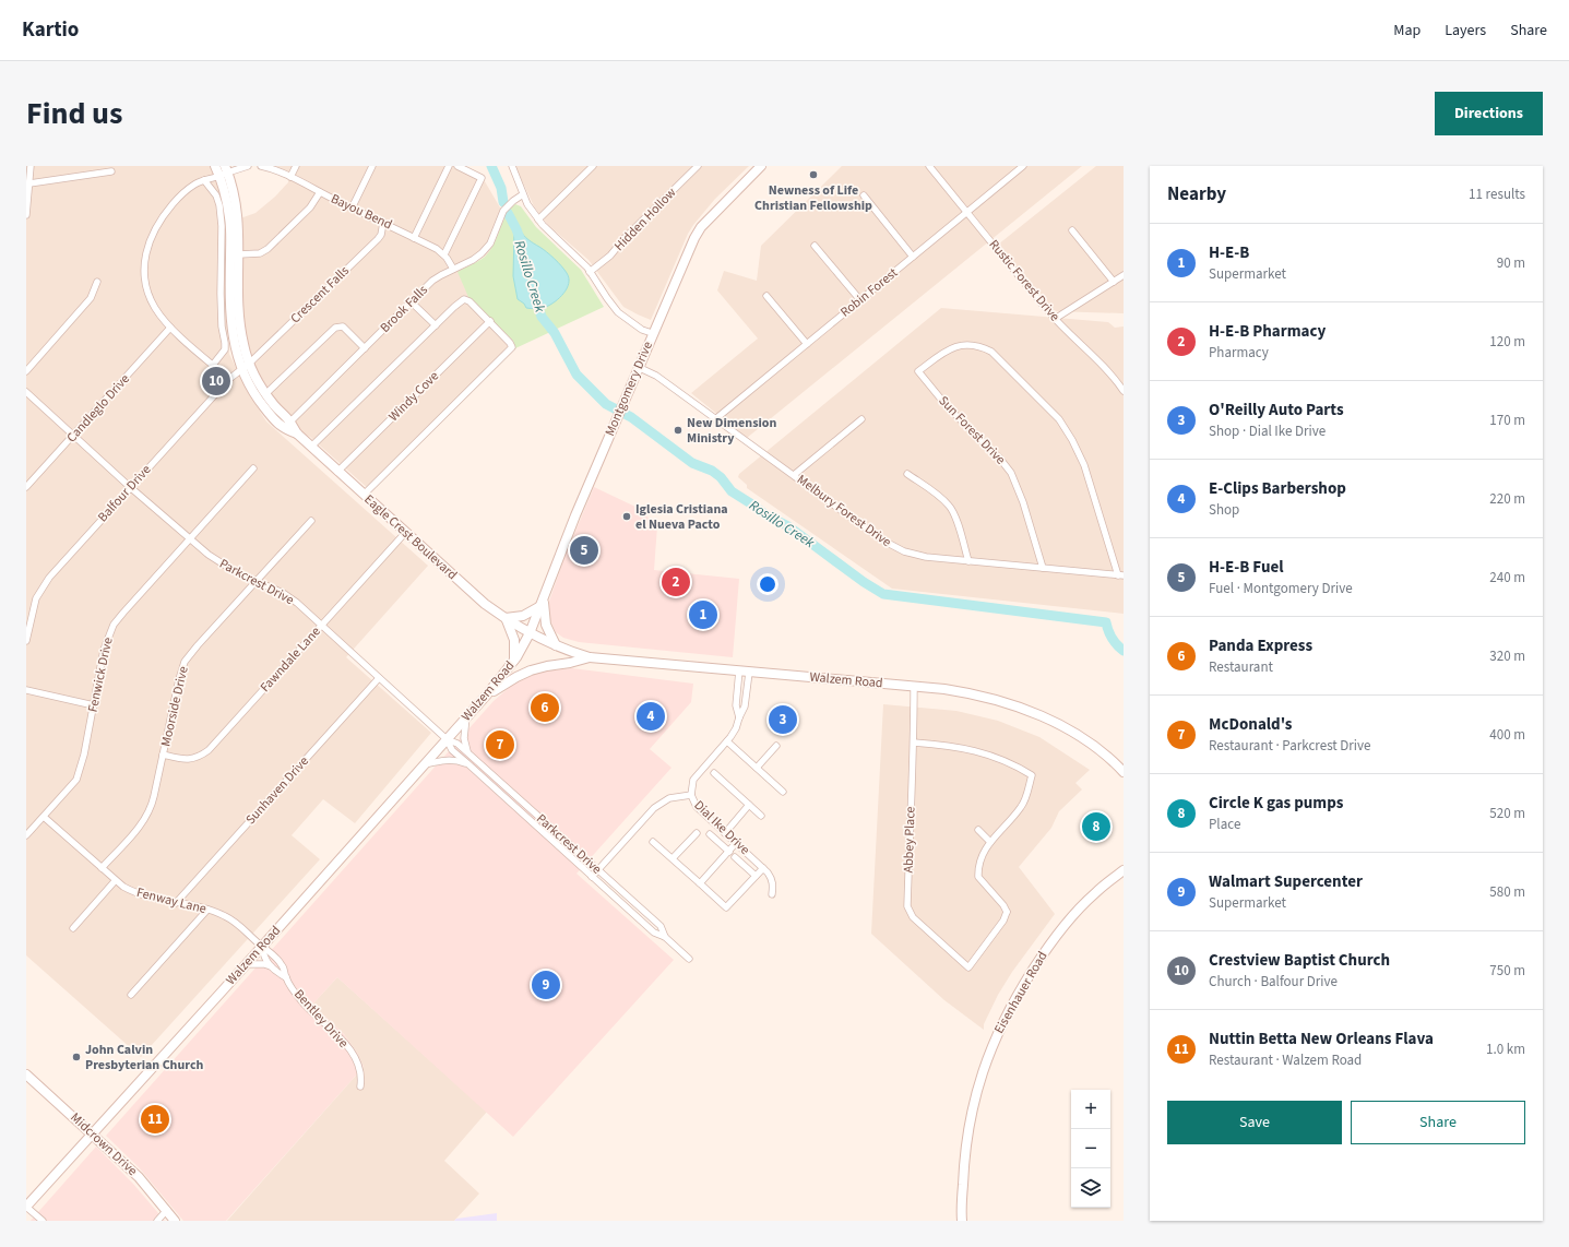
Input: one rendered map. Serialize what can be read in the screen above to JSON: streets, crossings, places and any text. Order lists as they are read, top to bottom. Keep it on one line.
{"streets":{"main road":["Montgomery Drive","Eagle Crest Boulevard","Walzem Road","Eisenhauer Road","Midcrown Drive"],"street":["Bayou Bend","Hidden Hollow","Rustic Forest Drive","Robin Forest","Crescent Falls","Brook Falls","Windy Cove","Candleglo Drive","Sun Forest Drive","Balfour Drive","Melbury Forest Drive","Parkcrest Drive","Fawndale Lane","Fenwick Drive","Moorside Drive","Sunhaven Drive","Dial Ike Drive","Abbey Place","Fenway Lane","Bentley Drive"]},"crossings":[["Bayou Bend","Crescent Falls"],["Bayou Bend","Brook Falls"],["Rustic Forest Drive","Robin Forest"],["Robin Forest","Melbury Forest Drive"],["Crescent Falls","Balfour Drive"],["Crescent Falls","Eagle Crest Boulevard"],["Brook Falls","Eagle Crest Boulevard"],["Montgomery Drive","Melbury Forest Drive"],["Montgomery Drive","Eagle Crest Boulevard"],["Montgomery Drive","Walzem Road"],["Windy Cove","Eagle Crest Boulevard"],["Candleglo Drive","Parkcrest Drive"],["Sun Forest Drive","Melbury Forest Drive"],["Balfour Drive","Eagle Crest Boulevard"],["Balfour Drive","Parkcrest Drive"],["Eagle Crest Boulevard","Fawndale Lane"],["Eagle Crest Boulevard","Walzem Road"],["Parkcrest Drive","Fawndale Lane"],["Parkcrest Drive","Fenwick Drive"],["Parkcrest Drive","Walzem Road"],["Parkcrest Drive","Moorside Drive"],["Parkcrest Drive","Sunhaven Drive"],["Fawndale Lane","Moorside Drive"],["Fenwick Drive","Fenway Lane"],["Walzem Road","Dial Ike Drive"],["Walzem Road","Abbey Place"],["Walzem Road","Fenway Lane"],["Walzem Road","Bentley Drive"],["Walzem Road","Midcrown Drive"],["Moorside Drive","Fenway Lane"],["Sunhaven Drive","Fenway Lane"],["Fenway Lane","Bentley Drive"]],"water":["Rosillo Creek"],"places":["Newness of Life Christian Fellowship","New Dimension Ministry","Iglesia Cristiana el Nueva Pacto","John Calvin Presbyterian Church"],"page":{"header":"Kartio","nav":["Map","Layers","Share"],"title":"Find us","buttons":["Directions",["Save","Share"]],"heading":["Nearby","11 results"],"list":[{"mark":"1","name":"H-E-B","note":"Supermarket","value":"90 m"},{"mark":"2","name":"H-E-B Pharmacy","note":"Pharmacy","value":"120 m"},{"mark":"3","name":"O'Reilly Auto Parts","note":"Shop · Dial Ike Drive","value":"170 m"},{"mark":"4","name":"E-Clips Barbershop","note":"Shop","value":"220 m"},{"mark":"5","name":"H-E-B Fuel","note":"Fuel · Montgomery Drive","value":"240 m"},{"mark":"6","name":"Panda Express","note":"Restaurant","value":"320 m"},{"mark":"7","name":"McDonald's","note":"Restaurant · Parkcrest Drive","value":"400 m"},{"mark":"8","name":"Circle K gas pumps","note":"Place","value":"520 m"},{"mark":"9","name":"Walmart Supercenter","note":"Supermarket","value":"580 m"},{"mark":"10","name":"Crestview Baptist Church","note":"Church · Balfour Drive","value":"750 m"},{"mark":"11","name":"Nuttin Betta New Orleans Flava","note":"Restaurant · Walzem Road","value":"1.0 km"}],"pins":["10","5","2","1","6","4","3","7","8","9","11"],"map_buttons":["+","−"]}}
